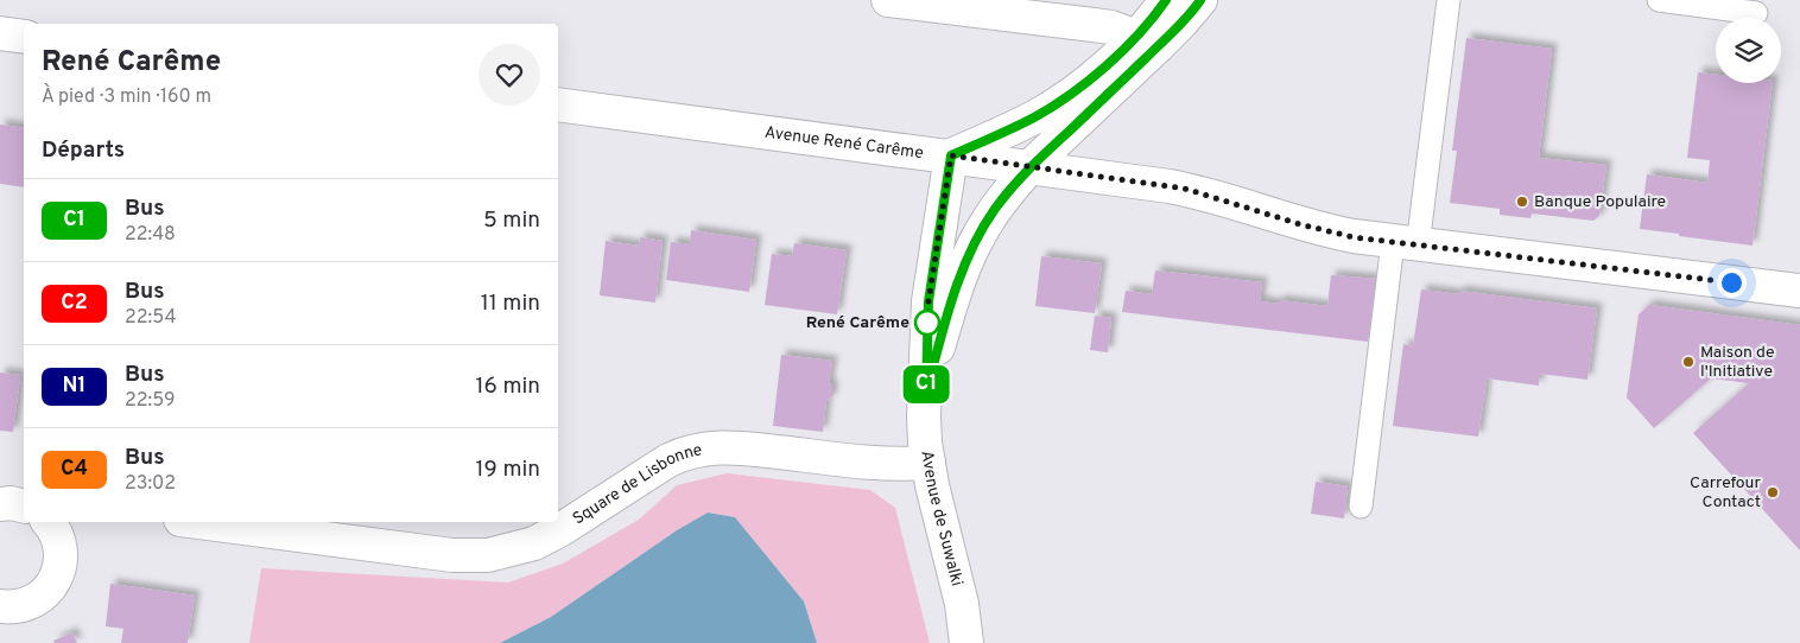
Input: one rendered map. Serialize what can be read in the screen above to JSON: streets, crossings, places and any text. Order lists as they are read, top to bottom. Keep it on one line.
{"streets":{"street":["Avenue René Carême","Square de Lisbonne","Avenue de Suwalki"]},"crossings":[["Avenue René Carême","Avenue de Suwalki"],["Square de Lisbonne","Avenue de Suwalki"]],"places":["Banque Populaire","René Carême","Maison de l'Initiative","Carrefour Contact"],"lines":["bus line C1"],"page":{"on_map":"C1","heading":[["René Carême","À pied · 3 min · 160 m"],"Départs"],"list":[{"mark":"C1","name":"Bus","note":"22:48","value":"5 min"},{"mark":"C2","name":"Bus","note":"22:54","value":"11 min"},{"mark":"N1","name":"Bus","note":"22:59","value":"16 min"},{"mark":"C4","name":"Bus","note":"23:02","value":"19 min"}]}}
